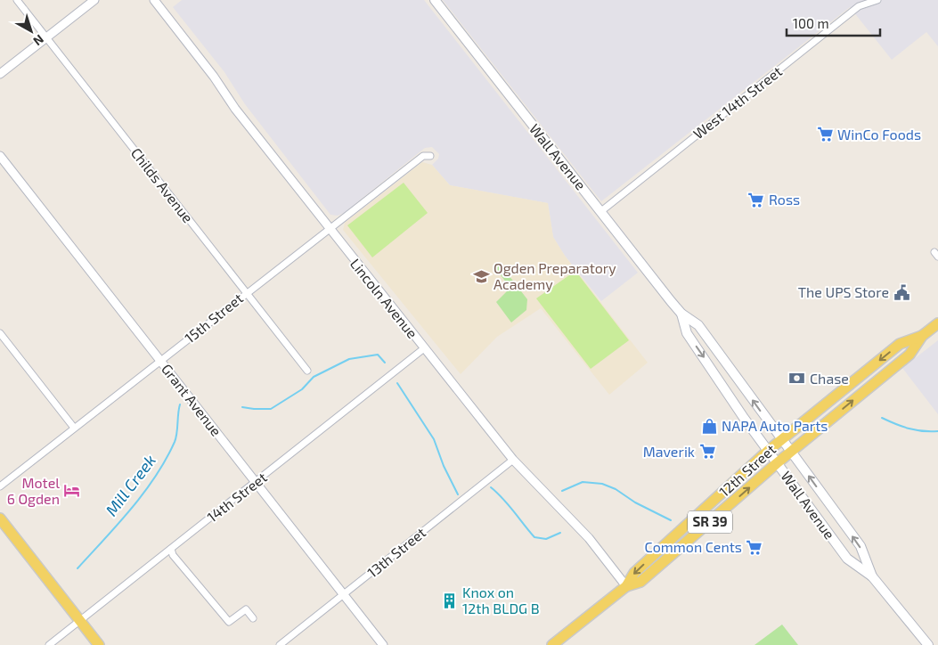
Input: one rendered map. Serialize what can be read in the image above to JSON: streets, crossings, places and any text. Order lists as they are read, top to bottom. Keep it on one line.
{"streets":{"main road":["Wall Avenue","12th Street","SR 39"],"street":["West 14th Street","Childs Avenue","Lincoln Avenue","15th Street","Grant Avenue","14th Street","13th Street"]},"crossings":[["West 14th Street","Wall Avenue"],["Wall Avenue","12th Street"],["Childs Avenue","15th Street"],["Lincoln Avenue","15th Street"],["Lincoln Avenue","12th Street"],["Lincoln Avenue","14th Street"],["Lincoln Avenue","13th Street"],["15th Street","Grant Avenue"],["Grant Avenue","14th Street"],["Grant Avenue","13th Street"]],"water":["Mill Creek"],"places":{"supermarket":["WinCo Foods","Ross","Maverik","Common Cents"],"school or university":["Ogden Preparatory Academy"],"public building":["The UPS Store"],"bank":["Chase"],"shop":["NAPA Auto Parts"],"hotel":["Motel 6 Ogden"],"building":["Knox on 12th BLDG B"]},"scale_bar":"100 m","north":"bottom right"}
